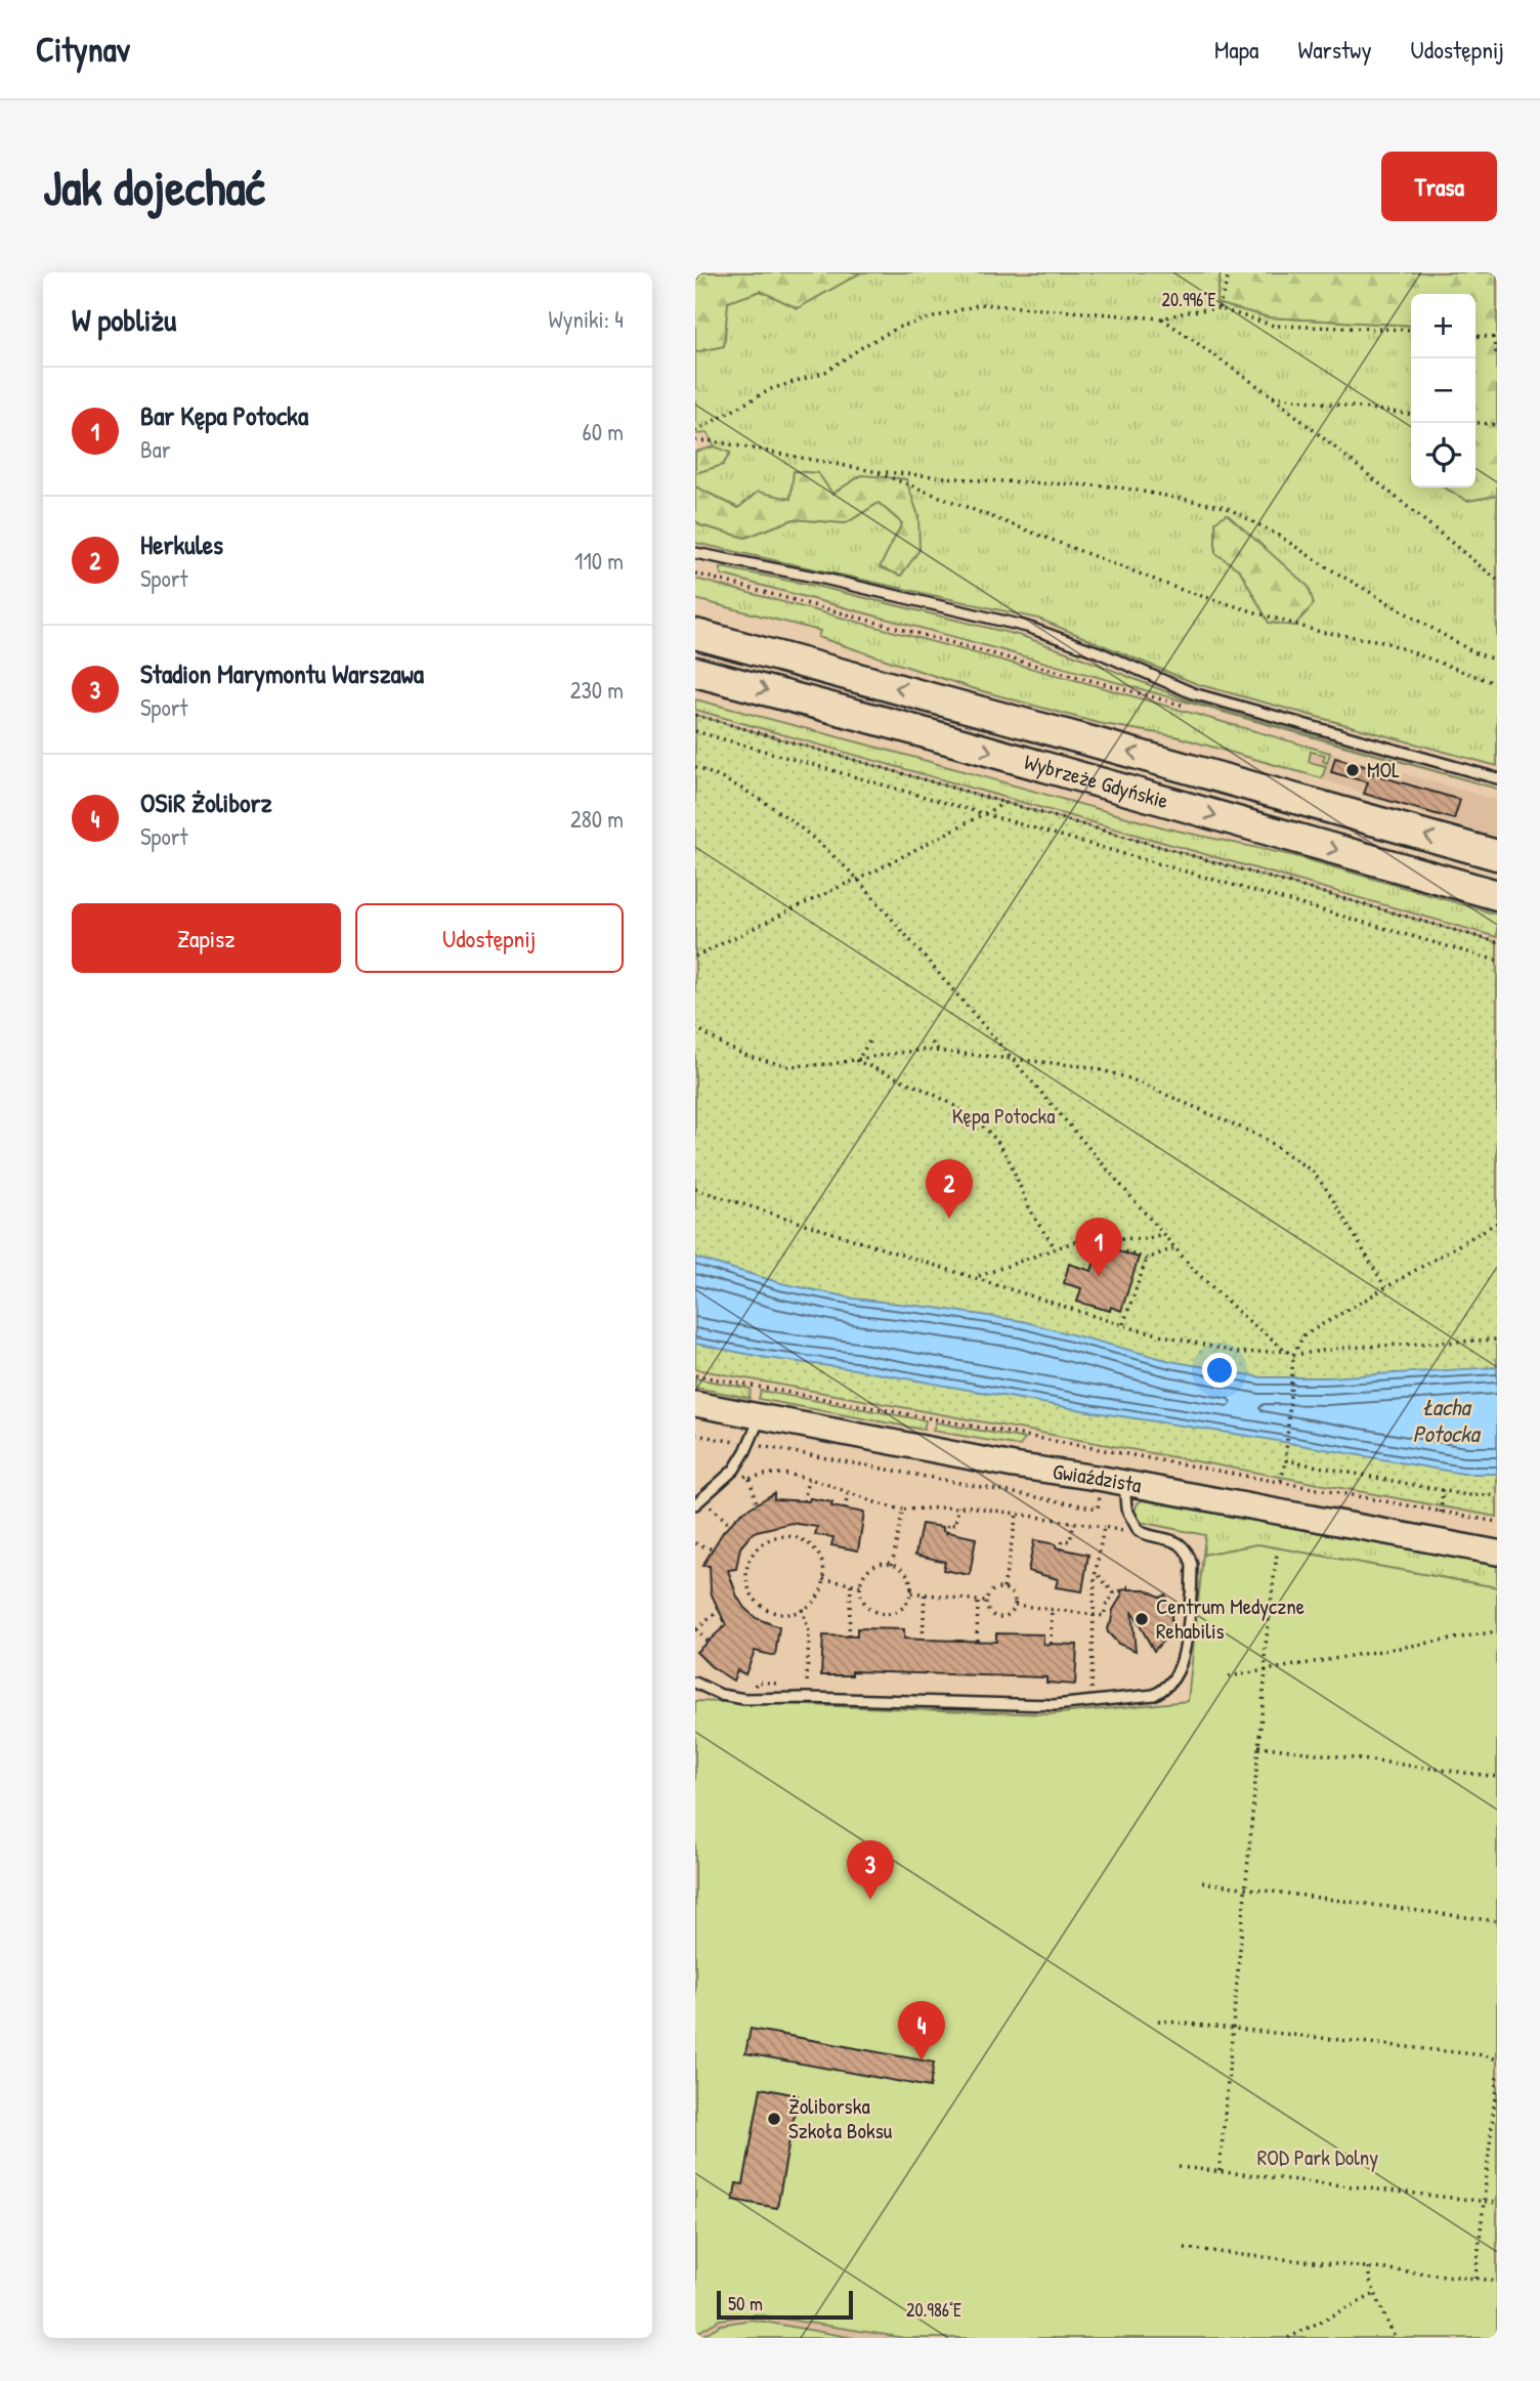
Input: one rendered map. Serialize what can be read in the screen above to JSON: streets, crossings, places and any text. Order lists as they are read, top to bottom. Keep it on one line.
{"streets":{"main road":["Wybrzeże Gdyńskie"],"street":["Gwiaździsta"]},"water":["Łacha Potocka"],"parks":["Kępa Potocka","ROD Park Dolny"],"places":["MOL","Centrum Medyczne Rehabilis","Żoliborska Szkoła Boksu"],"scale_bar":"50 m","page":{"header":"Citynav","nav":["Mapa","Warstwy","Udostępnij"],"buttons":["Trasa",["Zapisz","Udostępnij"]],"title":"Jak dojechać","heading":["W pobliżu","Wyniki: 4"],"map_buttons":["+","−"],"list":[{"mark":"1","name":"Bar Kępa Potocka","note":"Bar","value":"60 m"},{"mark":"2","name":"Herkules","note":"Sport","value":"110 m"},{"mark":"3","name":"Stadion Marymontu Warszawa","note":"Sport","value":"230 m"},{"mark":"4","name":"OSiR Żoliborz","note":"Sport","value":"280 m"}],"pins":["2","1","3","4"],"scale":"50 m"},"coordinates":["20.996°E","20.986°E"]}
